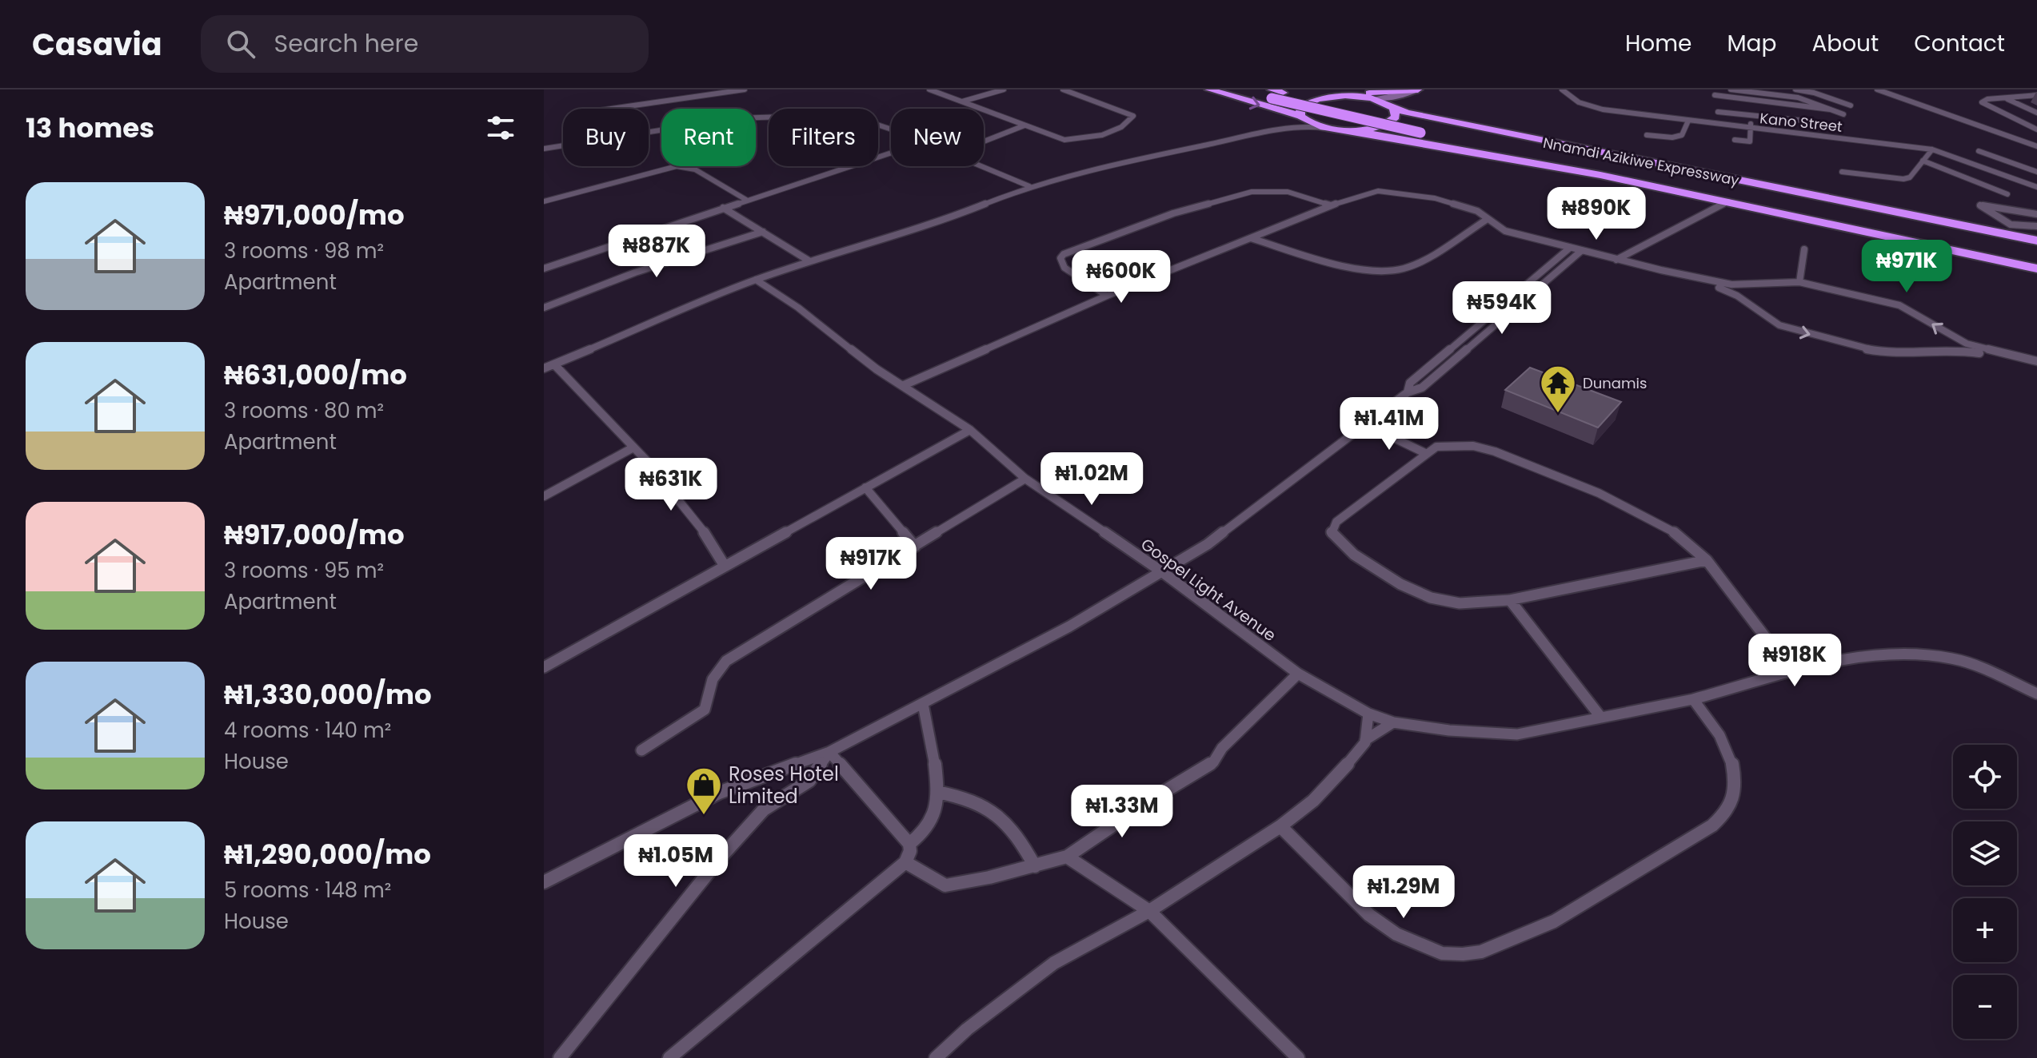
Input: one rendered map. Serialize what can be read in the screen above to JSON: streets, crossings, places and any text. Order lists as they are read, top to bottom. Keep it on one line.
{"streets":{"highway":["Nnamdi Azikiwe Expressway"],"street":["Kano Street","Gospel Light Avenue"]},"places":{"temple":["Dunamis"],"shop":["Roses Hotel Limited"]},"page":{"header":"Casavia","search":"Search here","nav":["Home","Map","About","Contact"],"heading":"13 homes","chip":["Buy","Rent","Filters","New"],"list":[{"name":"₦971,000/mo","note":"3 rooms · 98 m² · Apartment"},{"name":"₦631,000/mo","note":"3 rooms · 80 m² · Apartment"},{"name":"₦917,000/mo","note":"3 rooms · 95 m² · Apartment"},{"name":"₦1,330,000/mo","note":"4 rooms · 140 m² · House"},{"name":"₦1,290,000/mo","note":"5 rooms · 148 m² · House"}],"price":["₦890K","₦887K","₦971K","₦600K","₦594K","₦1.41M","₦1.02M","₦631K","₦917K","₦918K","₦1.33M","₦1.05M","₦1.29M"],"map_buttons":["+","−"]}}
